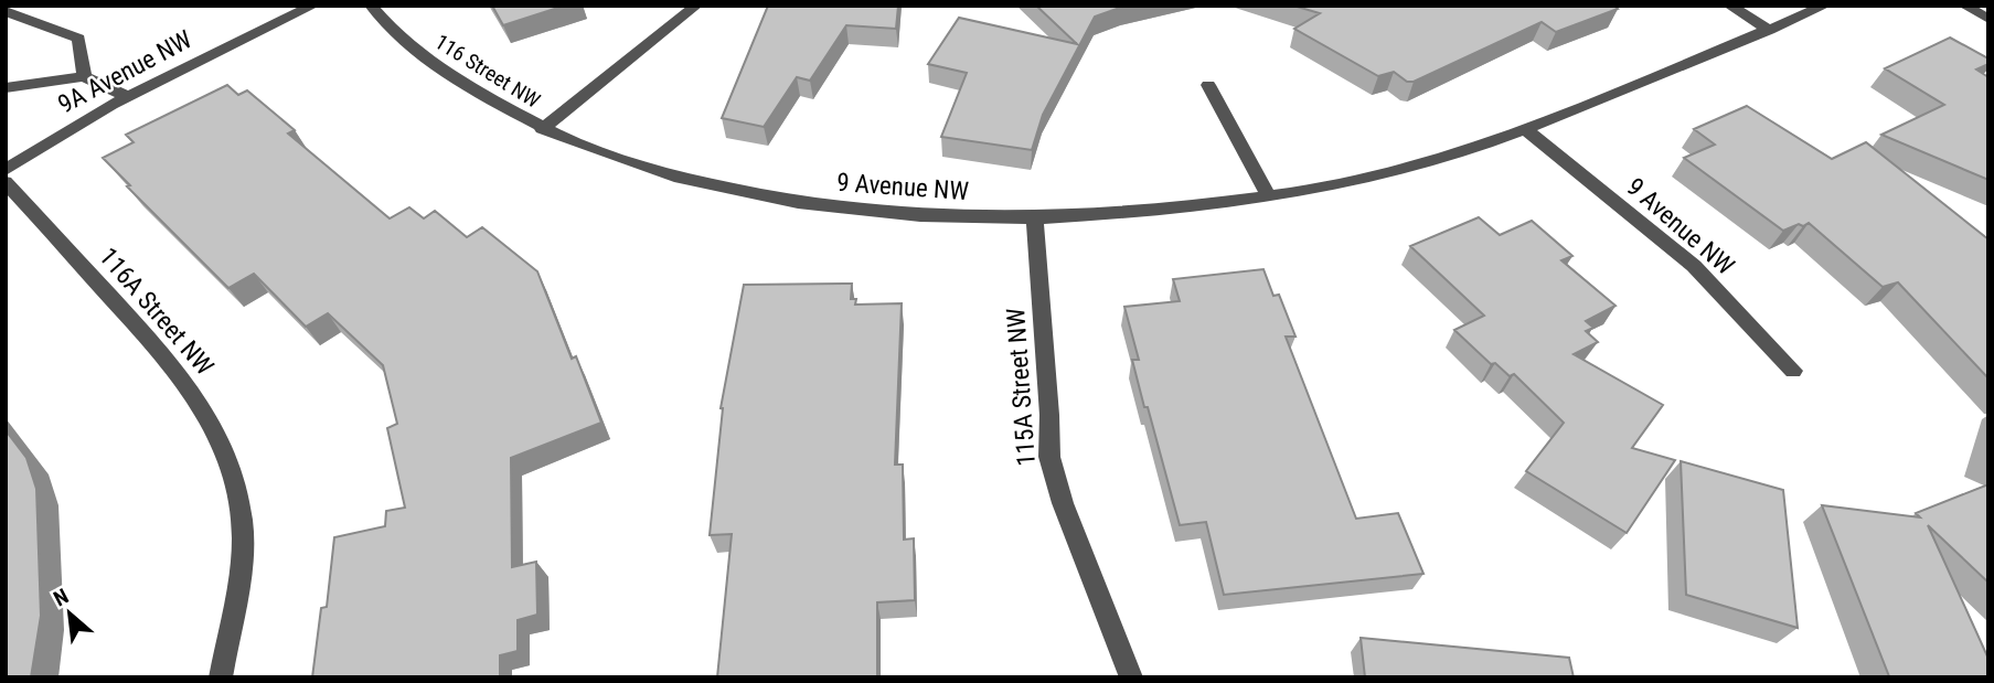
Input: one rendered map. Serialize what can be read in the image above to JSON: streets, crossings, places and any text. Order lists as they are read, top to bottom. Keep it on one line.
{"streets":{"street":["116 Street NW","9A Avenue NW","9 Avenue NW","116A Street NW","115A Street NW"]},"crossings":[["116 Street NW","9 Avenue NW"],["9 Avenue NW","115A Street NW"]],"north":"top left"}
